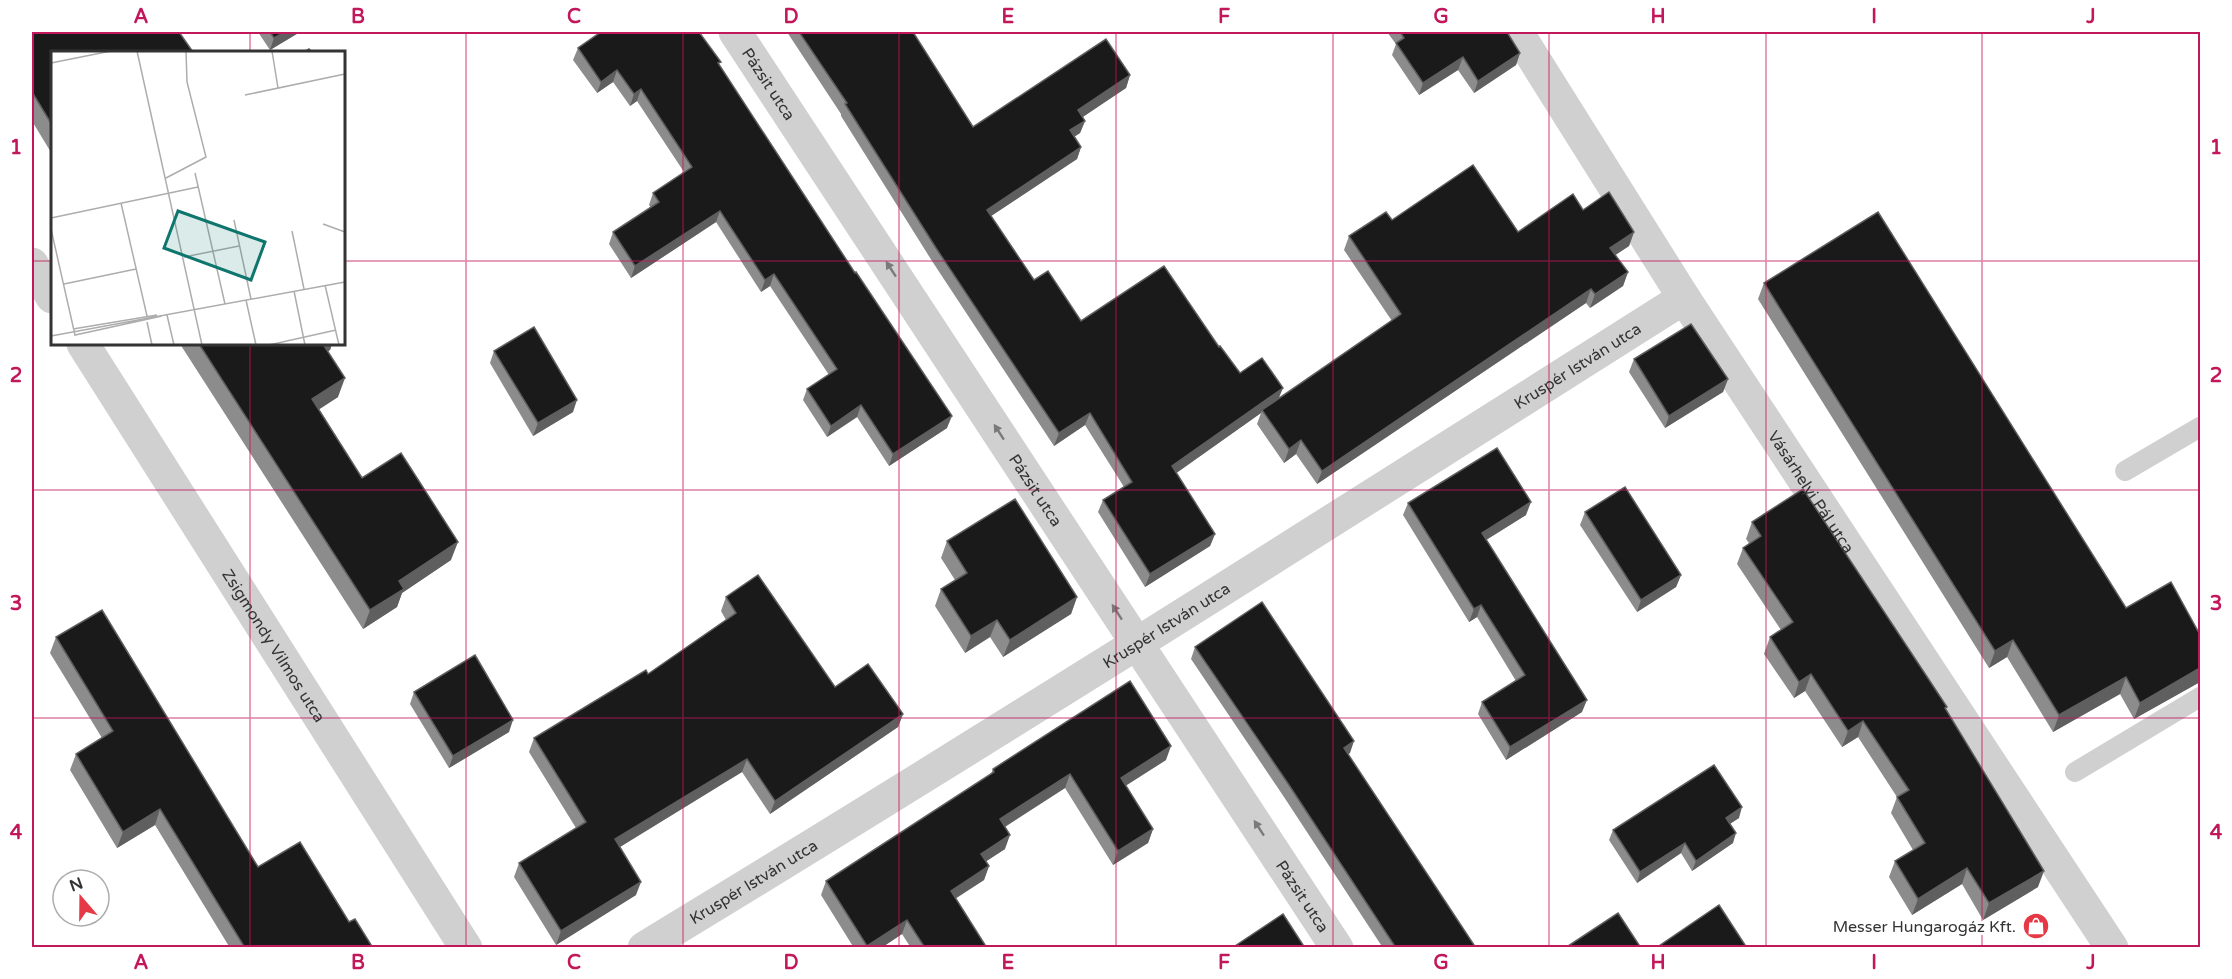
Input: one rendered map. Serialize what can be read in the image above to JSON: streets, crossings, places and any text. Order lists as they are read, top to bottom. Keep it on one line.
{"streets":{"street":["Pázsit utca","Kruspér István utca","Vásárhelyi Pál utca","Zsigmondy Vilmos utca"]},"crossings":[["Pázsit utca","Kruspér István utca"],["Kruspér István utca","Vásárhelyi Pál utca"]],"one_way":["Pázsit utca"],"places":{"shop":["Messer Hungarogáz Kft."]},"north":"top","grid":{"columns":["A","B","C","D","E","F","G","H","I","J"],"rows":["1","2","3","4"]}}
